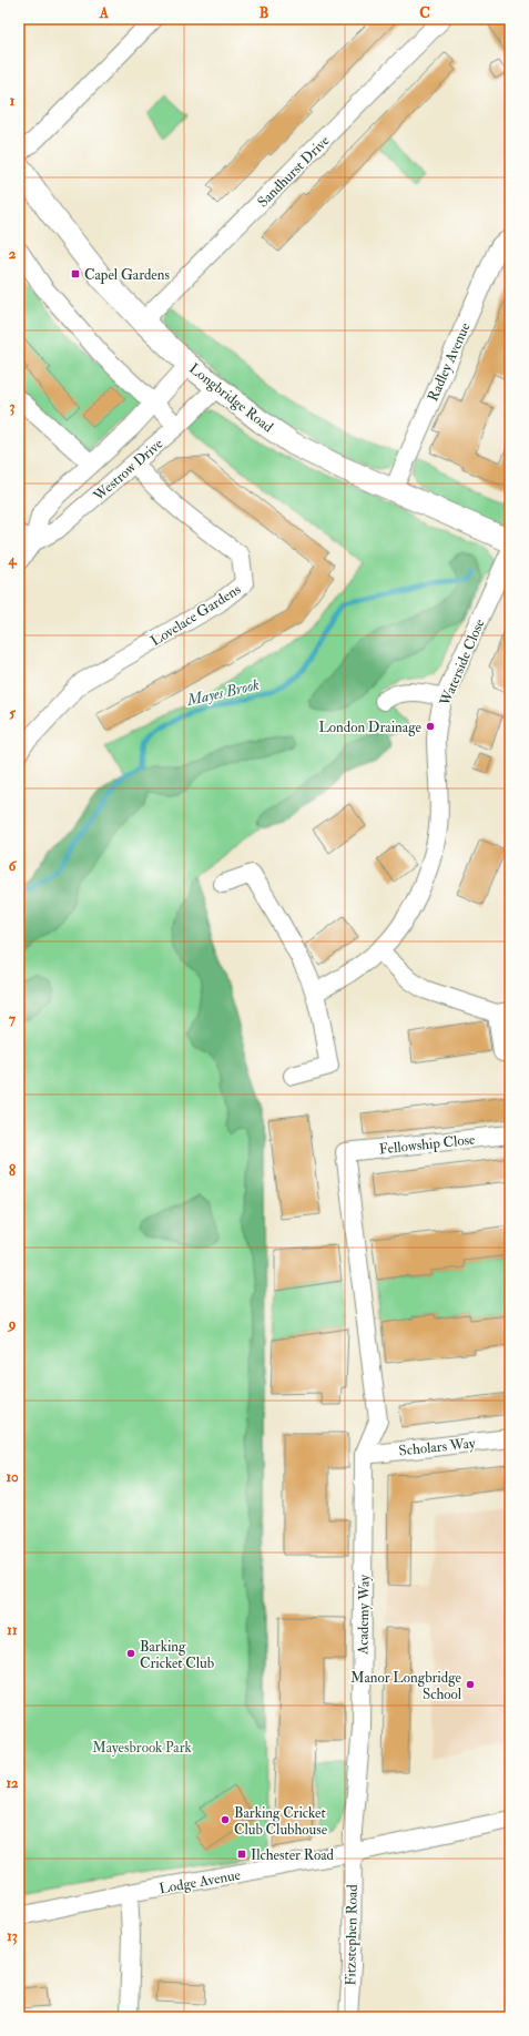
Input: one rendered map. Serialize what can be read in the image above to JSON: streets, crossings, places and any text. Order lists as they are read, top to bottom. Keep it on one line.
{"streets":{"main road":["Longbridge Road"],"street":["Sandhurst Drive","Radley Avenue","Westrow Drive","Lovelace Gardens","Waterside Close","Fellowship Close","Scholars Way","Academy Way","Lodge Avenue","Fitzstephen Road"]},"crossings":[["Sandhurst Drive","Longbridge Road"],["Radley Avenue","Longbridge Road"],["Longbridge Road","Westrow Drive"],["Westrow Drive","Lovelace Gardens"],["Fellowship Close","Scholars Way"],["Fellowship Close","Academy Way"],["Scholars Way","Academy Way"],["Academy Way","Lodge Avenue"],["Academy Way","Fitzstephen Road"],["Lodge Avenue","Fitzstephen Road"]],"water":["Mayes Brook"],"parks":["Mayesbrook Park"],"places":{"transit":["Capel Gardens","Ilchester Road"],"other":["London Drainage","Barking Cricket Club","Manor Longbridge School","Barking Cricket Club Clubhouse"]},"grid":{"columns":["A","B","C"],"rows":["1","2","3","4","5","6","7","8","9","10","11","12","13"]}}
